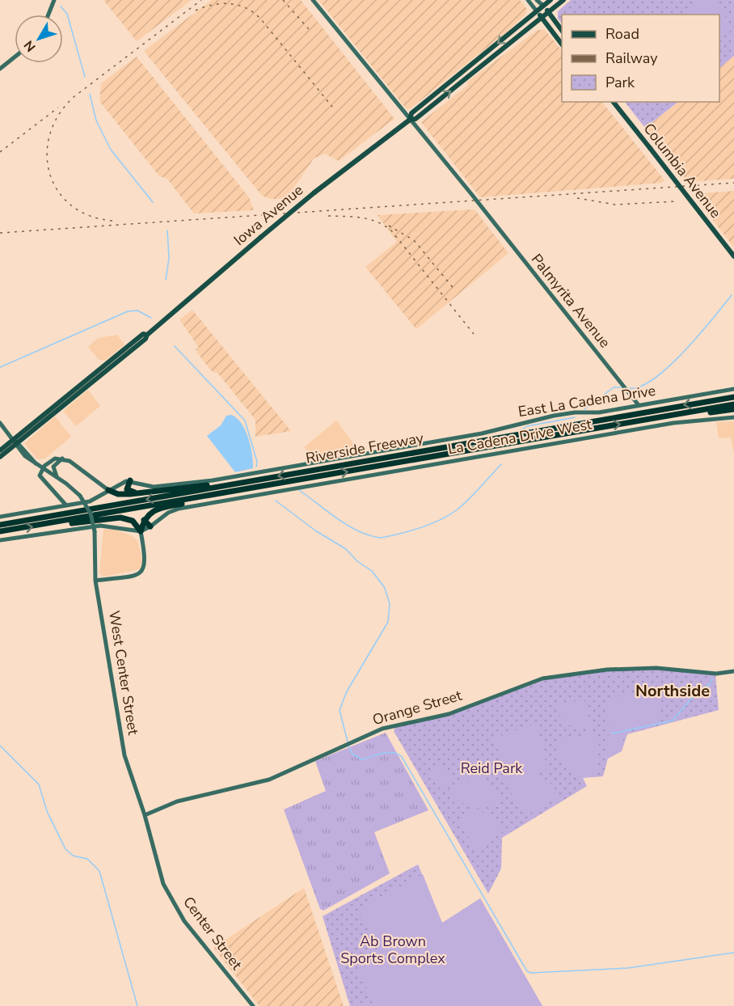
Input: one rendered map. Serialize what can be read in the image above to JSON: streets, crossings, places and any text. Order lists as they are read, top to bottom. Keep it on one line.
{"streets":{"highway":["Riverside Freeway"],"main road":["Columbia Avenue","Iowa Avenue","Palmyrita Avenue","East La Cadena Drive","La Cadena Drive West","West Center Street","Orange Street","Center Street"]},"crossings":[["Iowa Avenue","Palmyrita Avenue"],["Palmyrita Avenue","East La Cadena Drive"],["West Center Street","Orange Street"],["West Center Street","Center Street"],["Orange Street","Center Street"]],"districts":["Northside"],"parks":["Reid Park","Ab Brown Sports Complex"],"legend":["Road","Railway","Park"],"north":"bottom left"}
